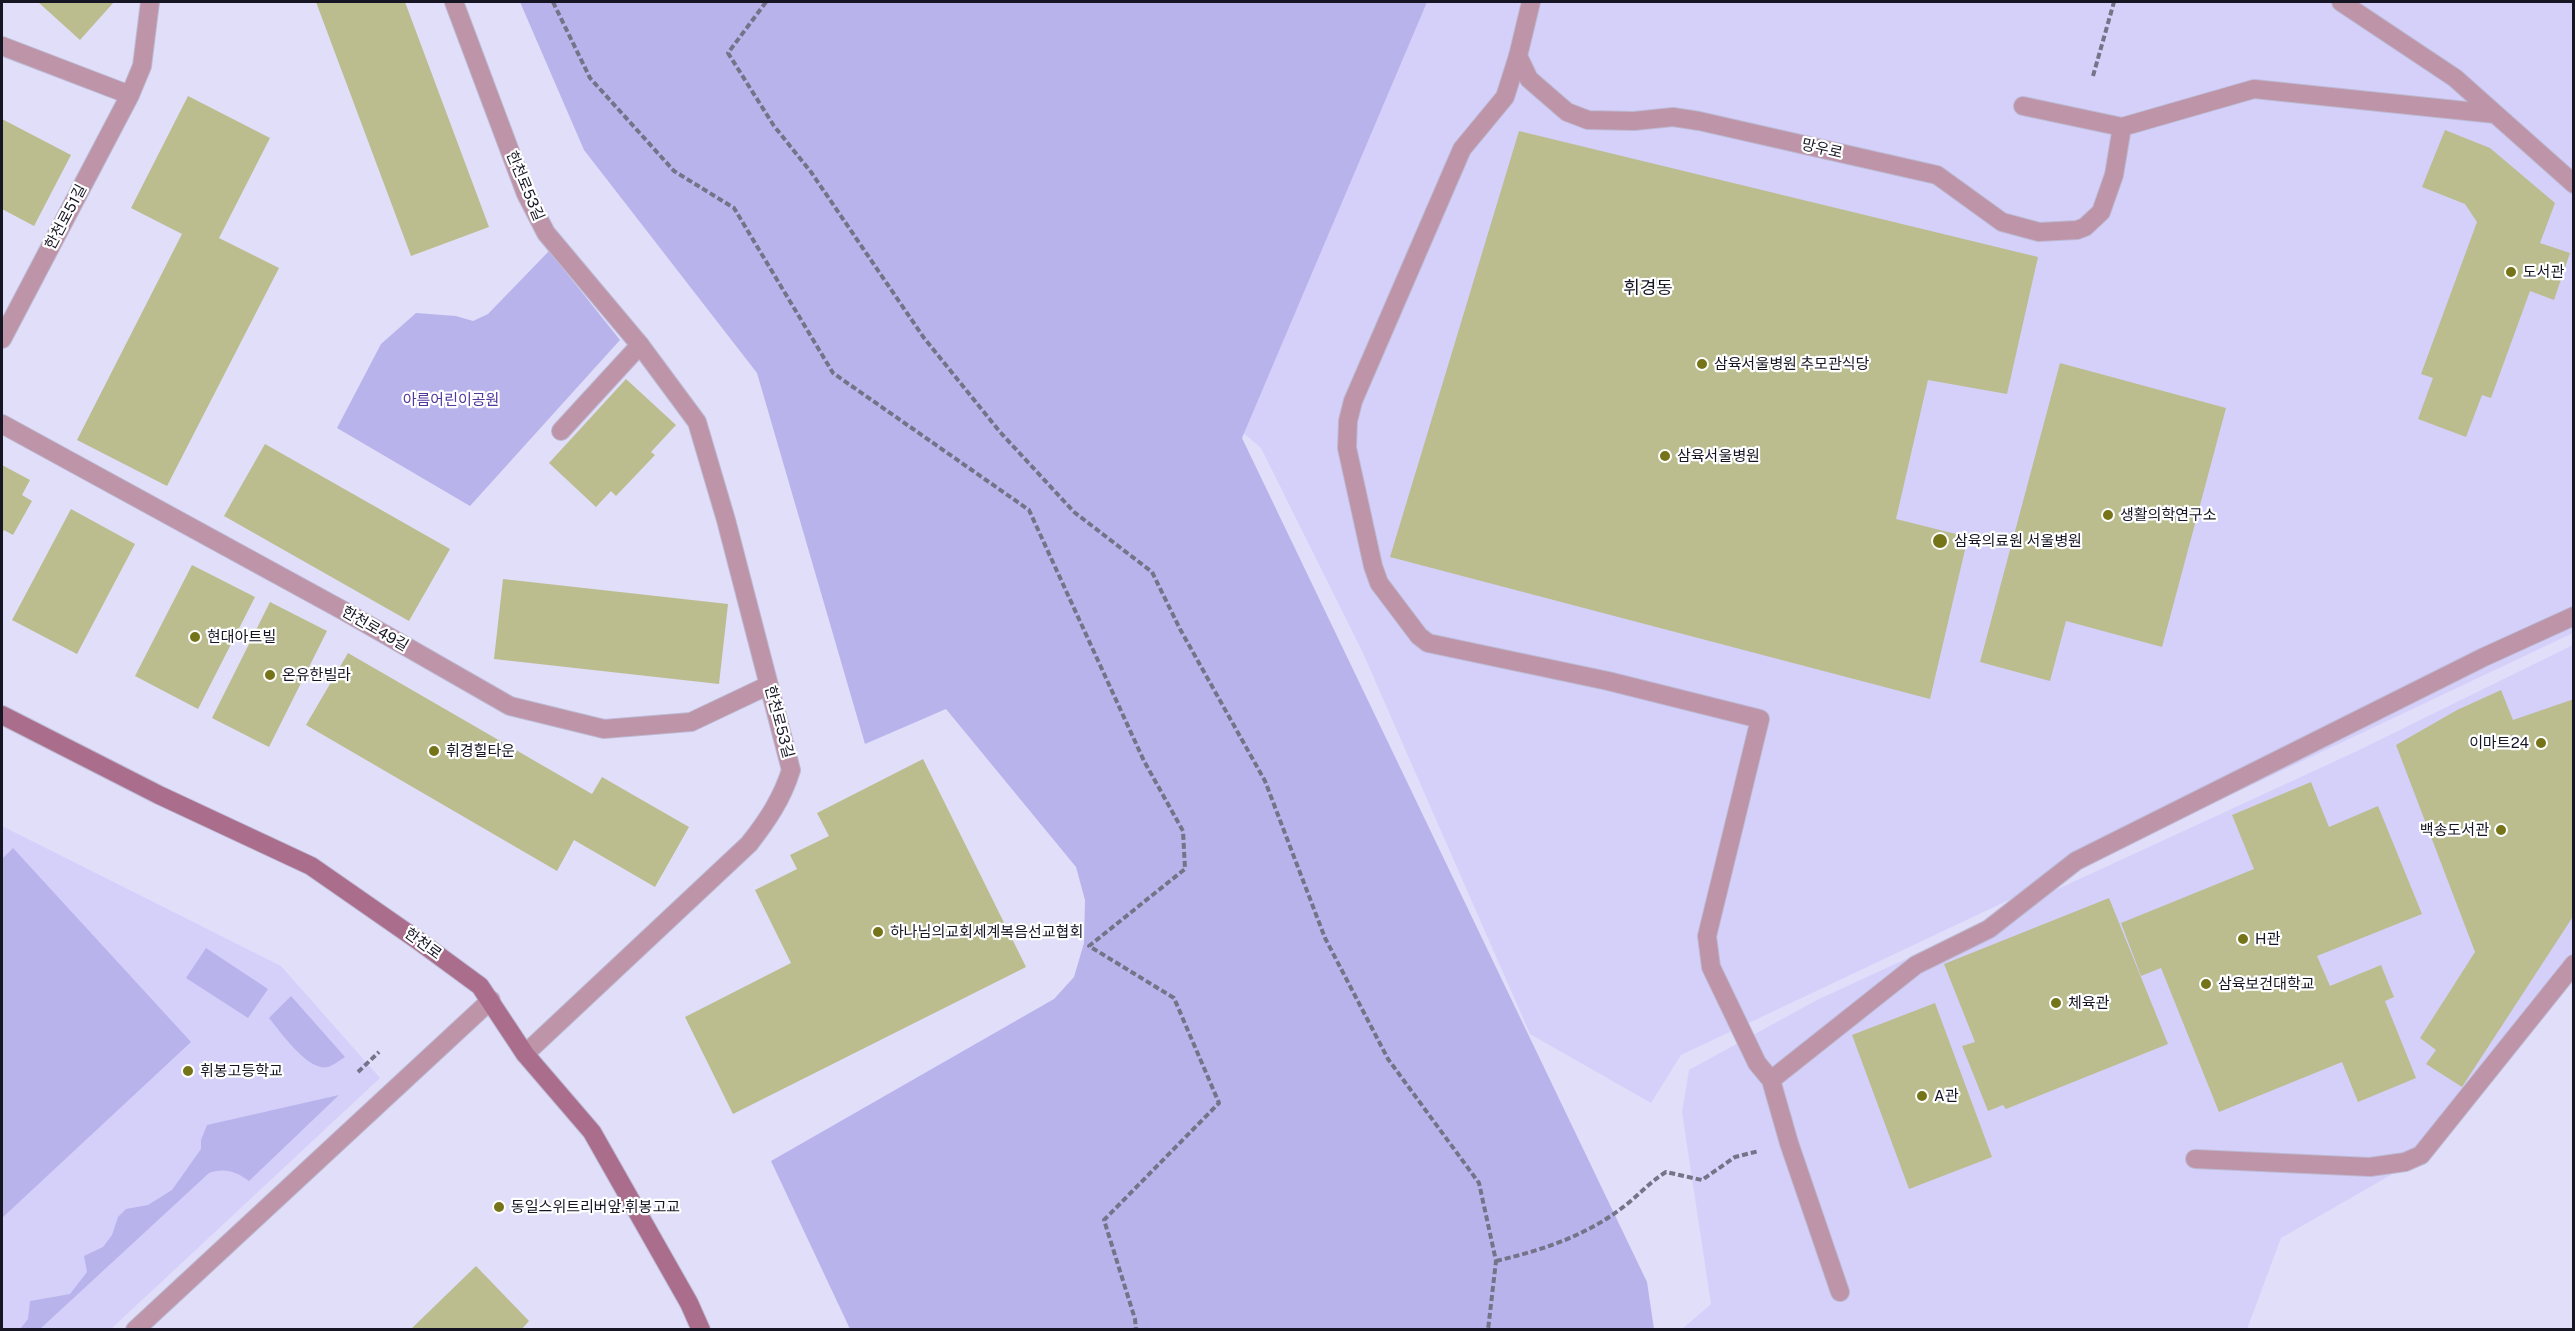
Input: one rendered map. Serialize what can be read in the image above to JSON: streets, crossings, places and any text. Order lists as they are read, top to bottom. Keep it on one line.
{"streets":{"main road":["한천로"],"street":["망우로","한천로53길","한천로51길","한천로49길"]},"crossings":[["한천로53길","한천로49길"],["한천로53길","한천로"]],"districts":["휘경동"],"parks":["아름어린이공원"],"places":["도서관","삼육서울병원 추모관식당","삼육서울병원","생활의학연구소","삼육의료원 서울병원","현대아트빌","온유한빌라","이마트24","휘경힐타운","백송도서관","하나님의교회세계복음선교협회","H관","삼육보건대학교","체육관","휘봉고등학교","A관","동일스위트리버앞.휘봉고교"]}
